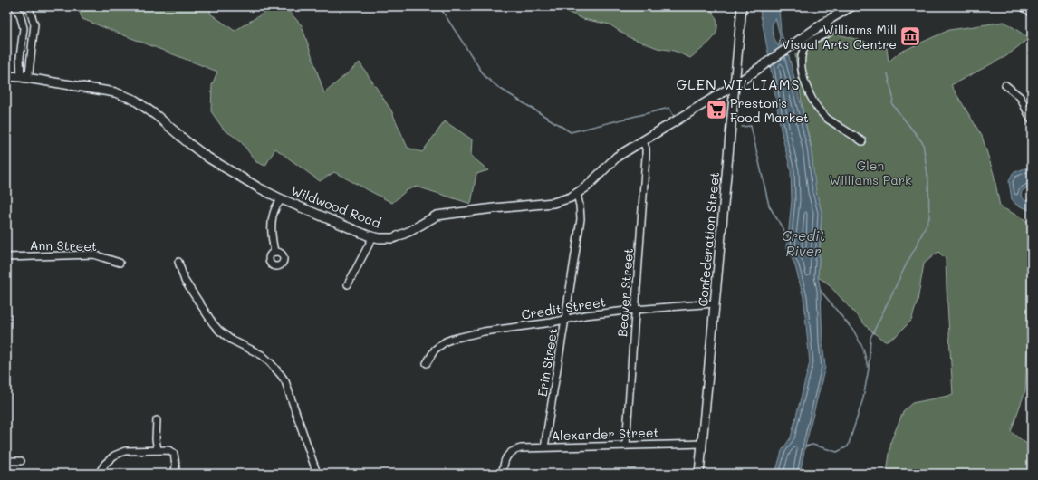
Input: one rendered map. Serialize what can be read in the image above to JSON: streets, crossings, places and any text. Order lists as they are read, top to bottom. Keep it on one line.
{"streets":{"street":["Wildwood Road","Confederation Street","Ann Street","Beaver Street","Credit Street","Erin Street","Alexander Street"]},"crossings":[["Wildwood Road","Confederation Street"],["Wildwood Road","Beaver Street"],["Wildwood Road","Erin Street"],["Confederation Street","Credit Street"],["Confederation Street","Alexander Street"],["Beaver Street","Credit Street"],["Beaver Street","Alexander Street"],["Credit Street","Erin Street"],["Erin Street","Alexander Street"]],"districts":["GLEN WILLIAMS"],"water":["Credit River"],"parks":["Glen Williams Park"],"places":{"museum":["Williams Mill Visual Arts Centre"],"supermarket":["Preston's Food Market"]}}
